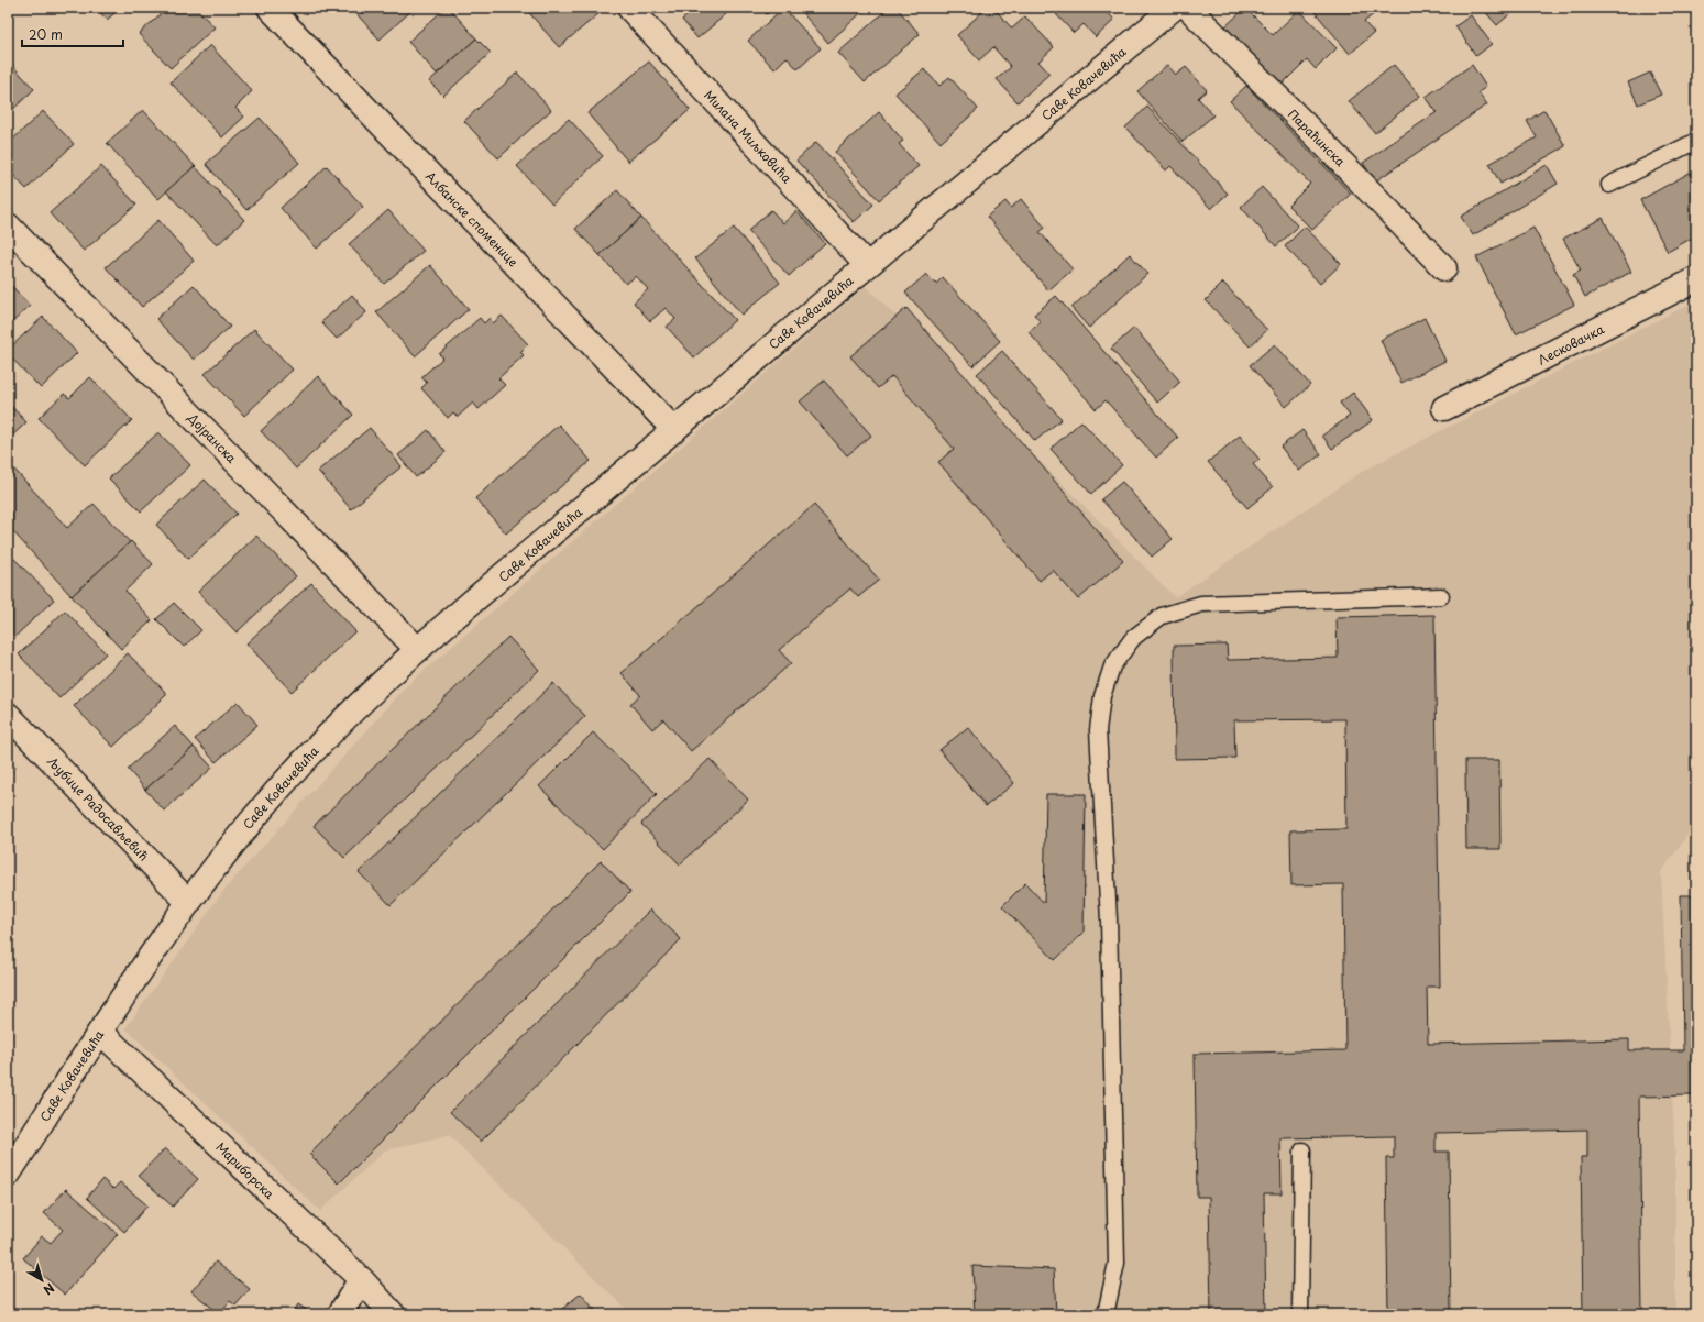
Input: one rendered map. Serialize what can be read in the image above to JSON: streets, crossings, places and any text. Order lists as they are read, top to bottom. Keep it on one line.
{"streets":{"street":["Саве Ковачевића","Милана Миљковића","Параћинска","Албанске споменице","Лесковачка","Дојранска","Љубице Радосављевић","Мариборска"]},"crossings":[["Саве Ковачевића","Милана Миљковића"],["Саве Ковачевића","Албанске споменице"],["Саве Ковачевића","Дојранска"],["Саве Ковачевића","Љубице Радосављевић"],["Саве Ковачевића","Мариборска"]],"scale_bar":"20 m","north":"bottom right"}
